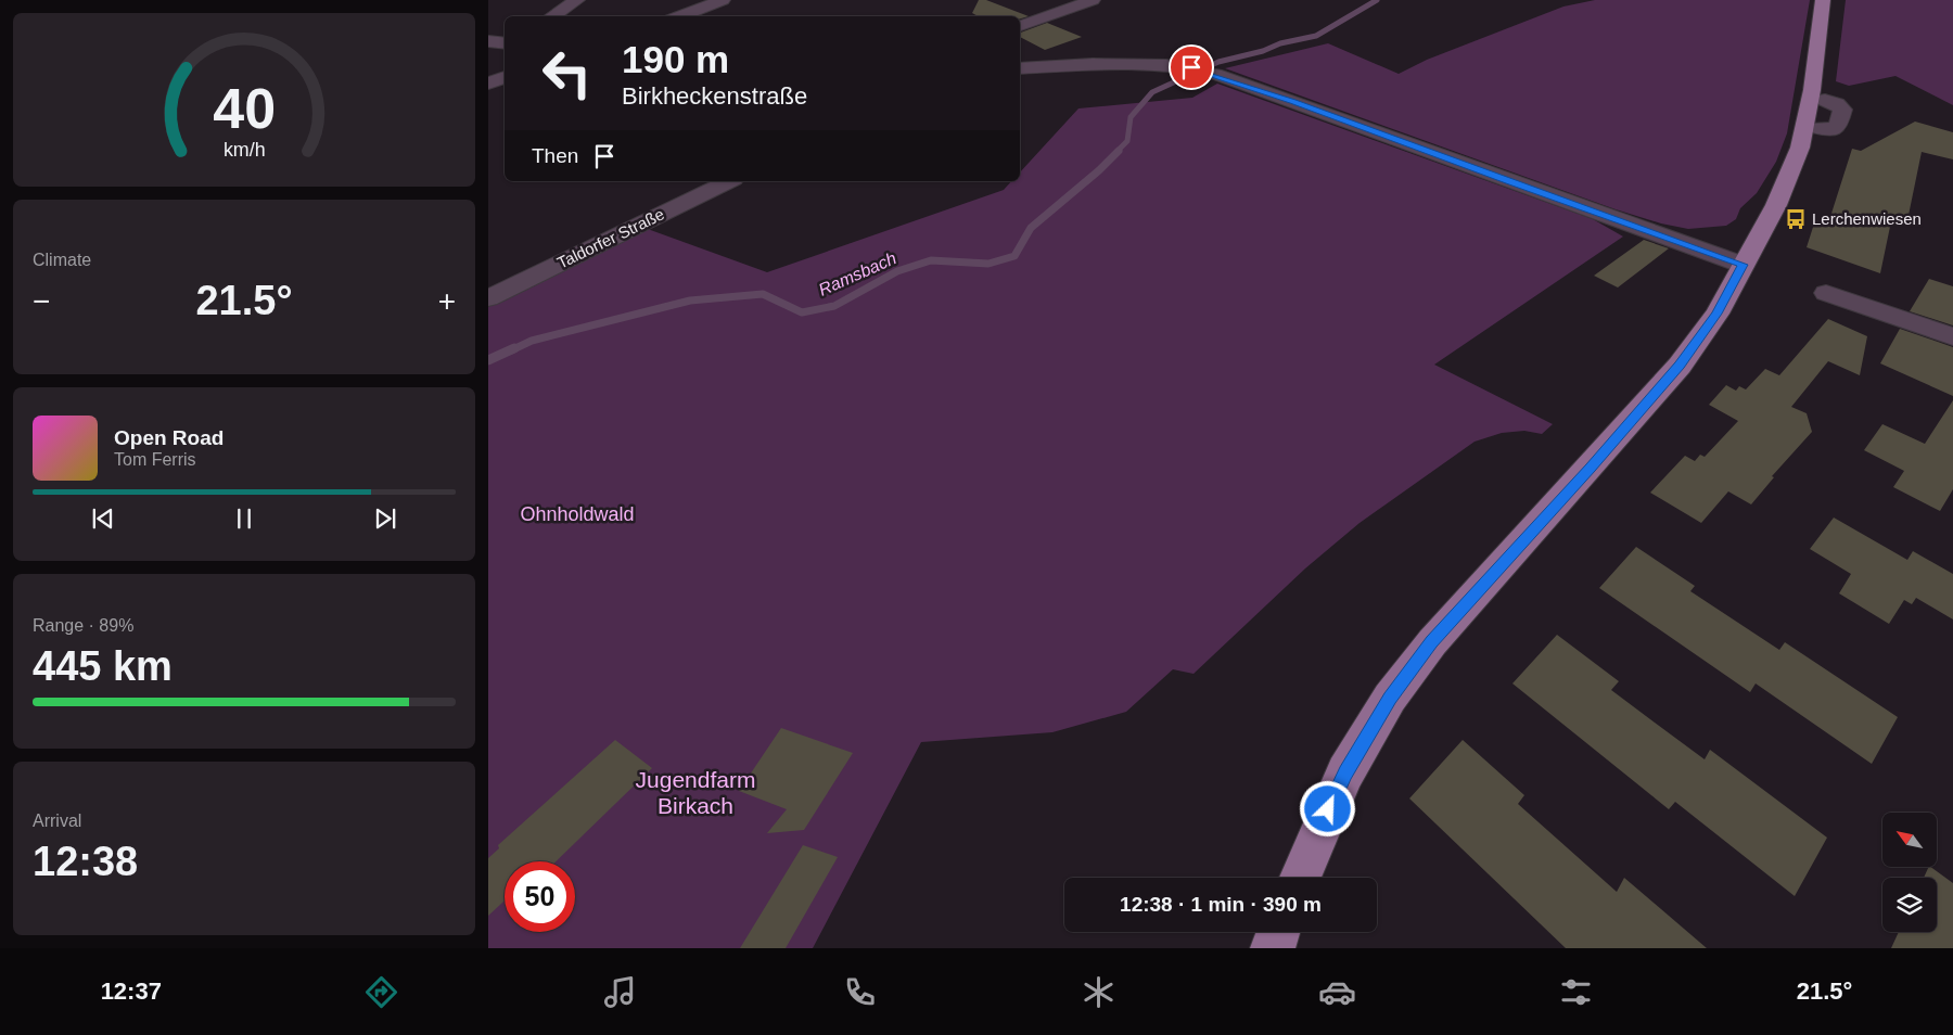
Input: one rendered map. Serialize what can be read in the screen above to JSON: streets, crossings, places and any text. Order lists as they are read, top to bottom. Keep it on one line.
{"streets":{"street":["Taldorfer Straße"]},"water":["Ramsbach"],"parks":["Ohnholdwald","Jugendfarm Birkach"],"places":{"bus stop":["Lerchenwiesen"]},"north":"top left","page":{"turn":["190 m","Birkheckenstraße"],"then":"Then","tile":["Climate",["Range · 89%","445 km"],["Arrival","12:38"]],"heat":["−","21.5°","+"],"song":["Open Road","Tom Ferris"],"limit":"50","trip":"12:38 · 1 min · 390 m","tabs":["12:37","21.5°"],"gauge":["40","km/h"]}}
